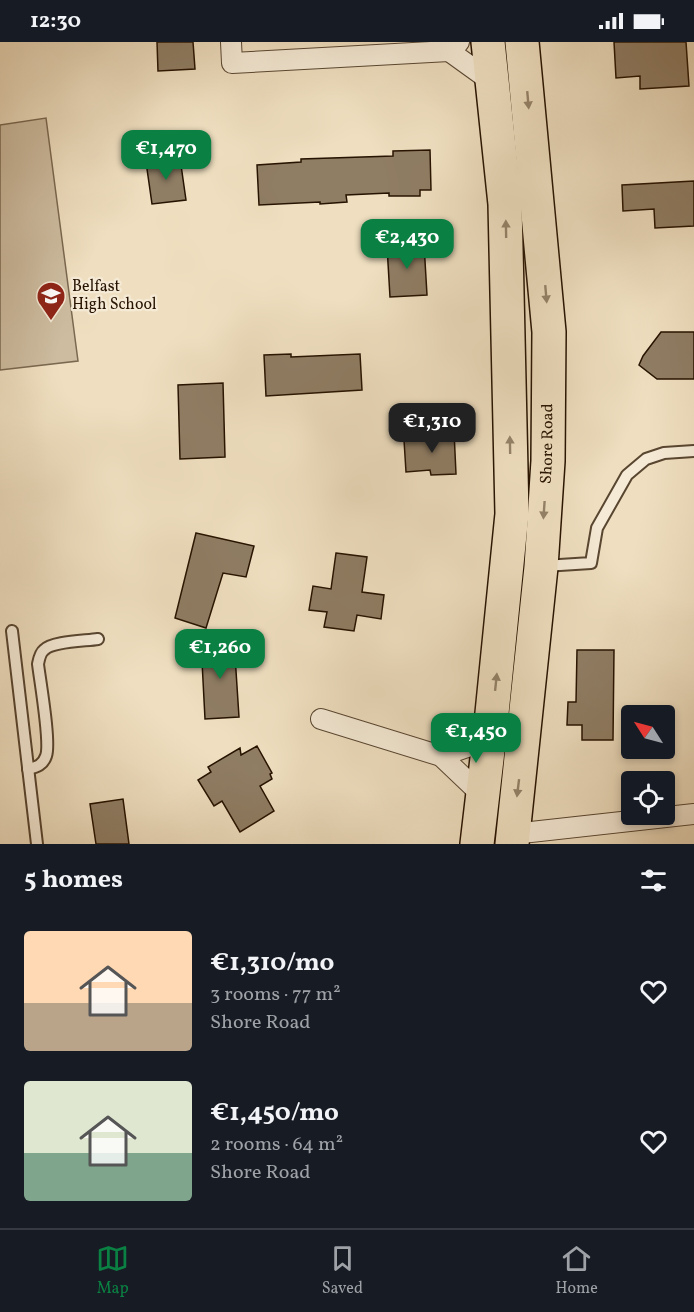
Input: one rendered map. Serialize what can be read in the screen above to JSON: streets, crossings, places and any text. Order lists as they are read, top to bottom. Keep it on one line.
{"streets":{"highway":["Shore Road"]},"places":{"school or university":["Belfast High School"]},"north":"top left","page":{"status":"12:30","price":["€1,470","€2,430","€1,310","€1,260","€1,450"],"heading":"5 homes","list":[{"name":"€1,310/mo","note":"3 rooms · 77 m² · Shore Road"},{"name":"€1,450/mo","note":"2 rooms · 64 m² · Shore Road"}],"tabs":["Map","Saved","Home"]}}
